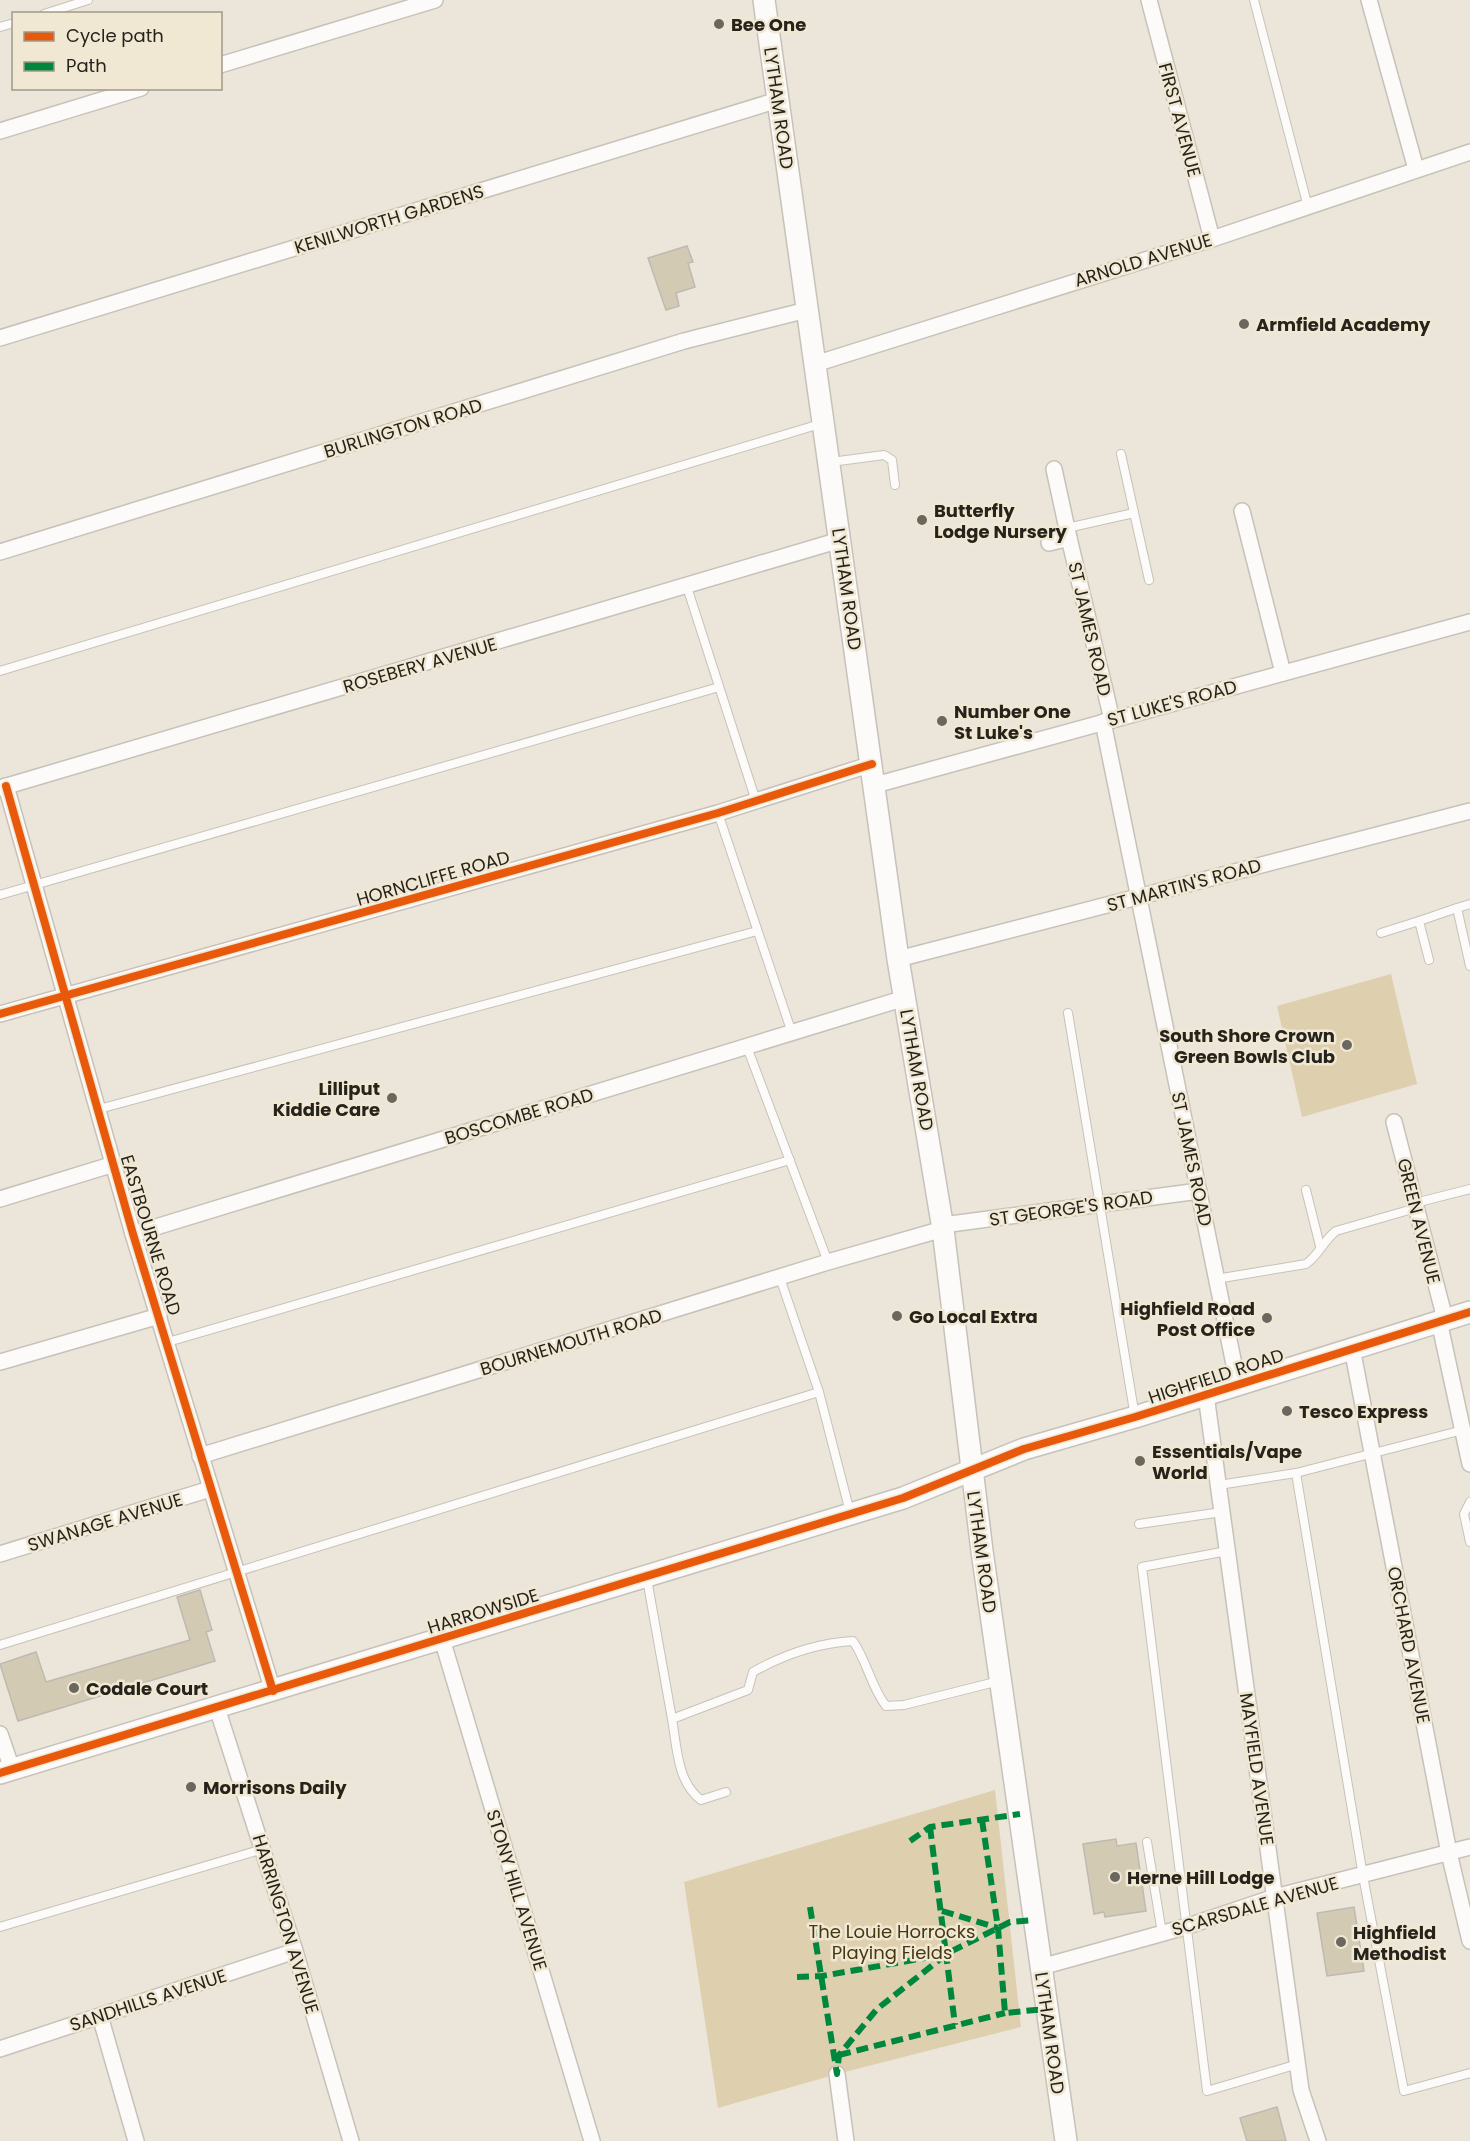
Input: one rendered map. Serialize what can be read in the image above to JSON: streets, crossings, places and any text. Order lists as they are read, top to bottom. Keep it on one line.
{"streets":{"main road":["LYTHAM ROAD","HIGHFIELD ROAD","HARROWSIDE"],"street":["FIRST AVENUE","KENILWORTH GARDENS","ARNOLD AVENUE","BURLINGTON ROAD","ST JAMES ROAD","ROSEBERY AVENUE","ST LUKE'S ROAD","HORNCLIFFE ROAD","ST MARTIN'S ROAD","BOSCOMBE ROAD","ST GEORGE'S ROAD","GREEN AVENUE","EASTBOURNE ROAD","BOURNEMOUTH ROAD","SWANAGE AVENUE","ORCHARD AVENUE","MAYFIELD AVENUE","STONY HILL AVENUE","SCARSDALE AVENUE","HARRINGTON AVENUE","SANDHILLS AVENUE"]},"crossings":[["LYTHAM ROAD","KENILWORTH GARDENS"],["LYTHAM ROAD","ARNOLD AVENUE"],["LYTHAM ROAD","BURLINGTON ROAD"],["LYTHAM ROAD","ROSEBERY AVENUE"],["LYTHAM ROAD","ST LUKE'S ROAD"],["LYTHAM ROAD","HORNCLIFFE ROAD"],["LYTHAM ROAD","ST MARTIN'S ROAD"],["LYTHAM ROAD","BOSCOMBE ROAD"],["LYTHAM ROAD","ST GEORGE'S ROAD"],["LYTHAM ROAD","BOURNEMOUTH ROAD"],["LYTHAM ROAD","HIGHFIELD ROAD"],["LYTHAM ROAD","HARROWSIDE"],["LYTHAM ROAD","SCARSDALE AVENUE"],["FIRST AVENUE","ARNOLD AVENUE"],["ST JAMES ROAD","ST LUKE'S ROAD"],["ST JAMES ROAD","ST MARTIN'S ROAD"],["ST JAMES ROAD","ST GEORGE'S ROAD"],["ST JAMES ROAD","HIGHFIELD ROAD"],["ROSEBERY AVENUE","EASTBOURNE ROAD"],["HORNCLIFFE ROAD","EASTBOURNE ROAD"],["BOSCOMBE ROAD","EASTBOURNE ROAD"],["ST GEORGE'S ROAD","BOURNEMOUTH ROAD"],["GREEN AVENUE","HIGHFIELD ROAD"],["EASTBOURNE ROAD","BOURNEMOUTH ROAD"],["EASTBOURNE ROAD","SWANAGE AVENUE"],["EASTBOURNE ROAD","HARROWSIDE"],["HIGHFIELD ROAD","HARROWSIDE"],["HIGHFIELD ROAD","ORCHARD AVENUE"],["HIGHFIELD ROAD","MAYFIELD AVENUE"],["HARROWSIDE","STONY HILL AVENUE"],["HARROWSIDE","HARRINGTON AVENUE"],["ORCHARD AVENUE","SCARSDALE AVENUE"],["MAYFIELD AVENUE","SCARSDALE AVENUE"],["HARRINGTON AVENUE","SANDHILLS AVENUE"]],"parks":["The Louie Horrocks Playing Fields"],"places":["Bee One","Armfield Academy","Butterfly Lodge Nursery","Number One St Luke's","South Shore Crown Green Bowls Club","Lilliput Kiddie Care","Go Local Extra","Highfield Road Post Office","Tesco Express","Essentials/Vape World","Codale Court","Morrisons Daily","Herne Hill Lodge","Highfield Methodist"],"legend":["Cycle path","Path"]}
